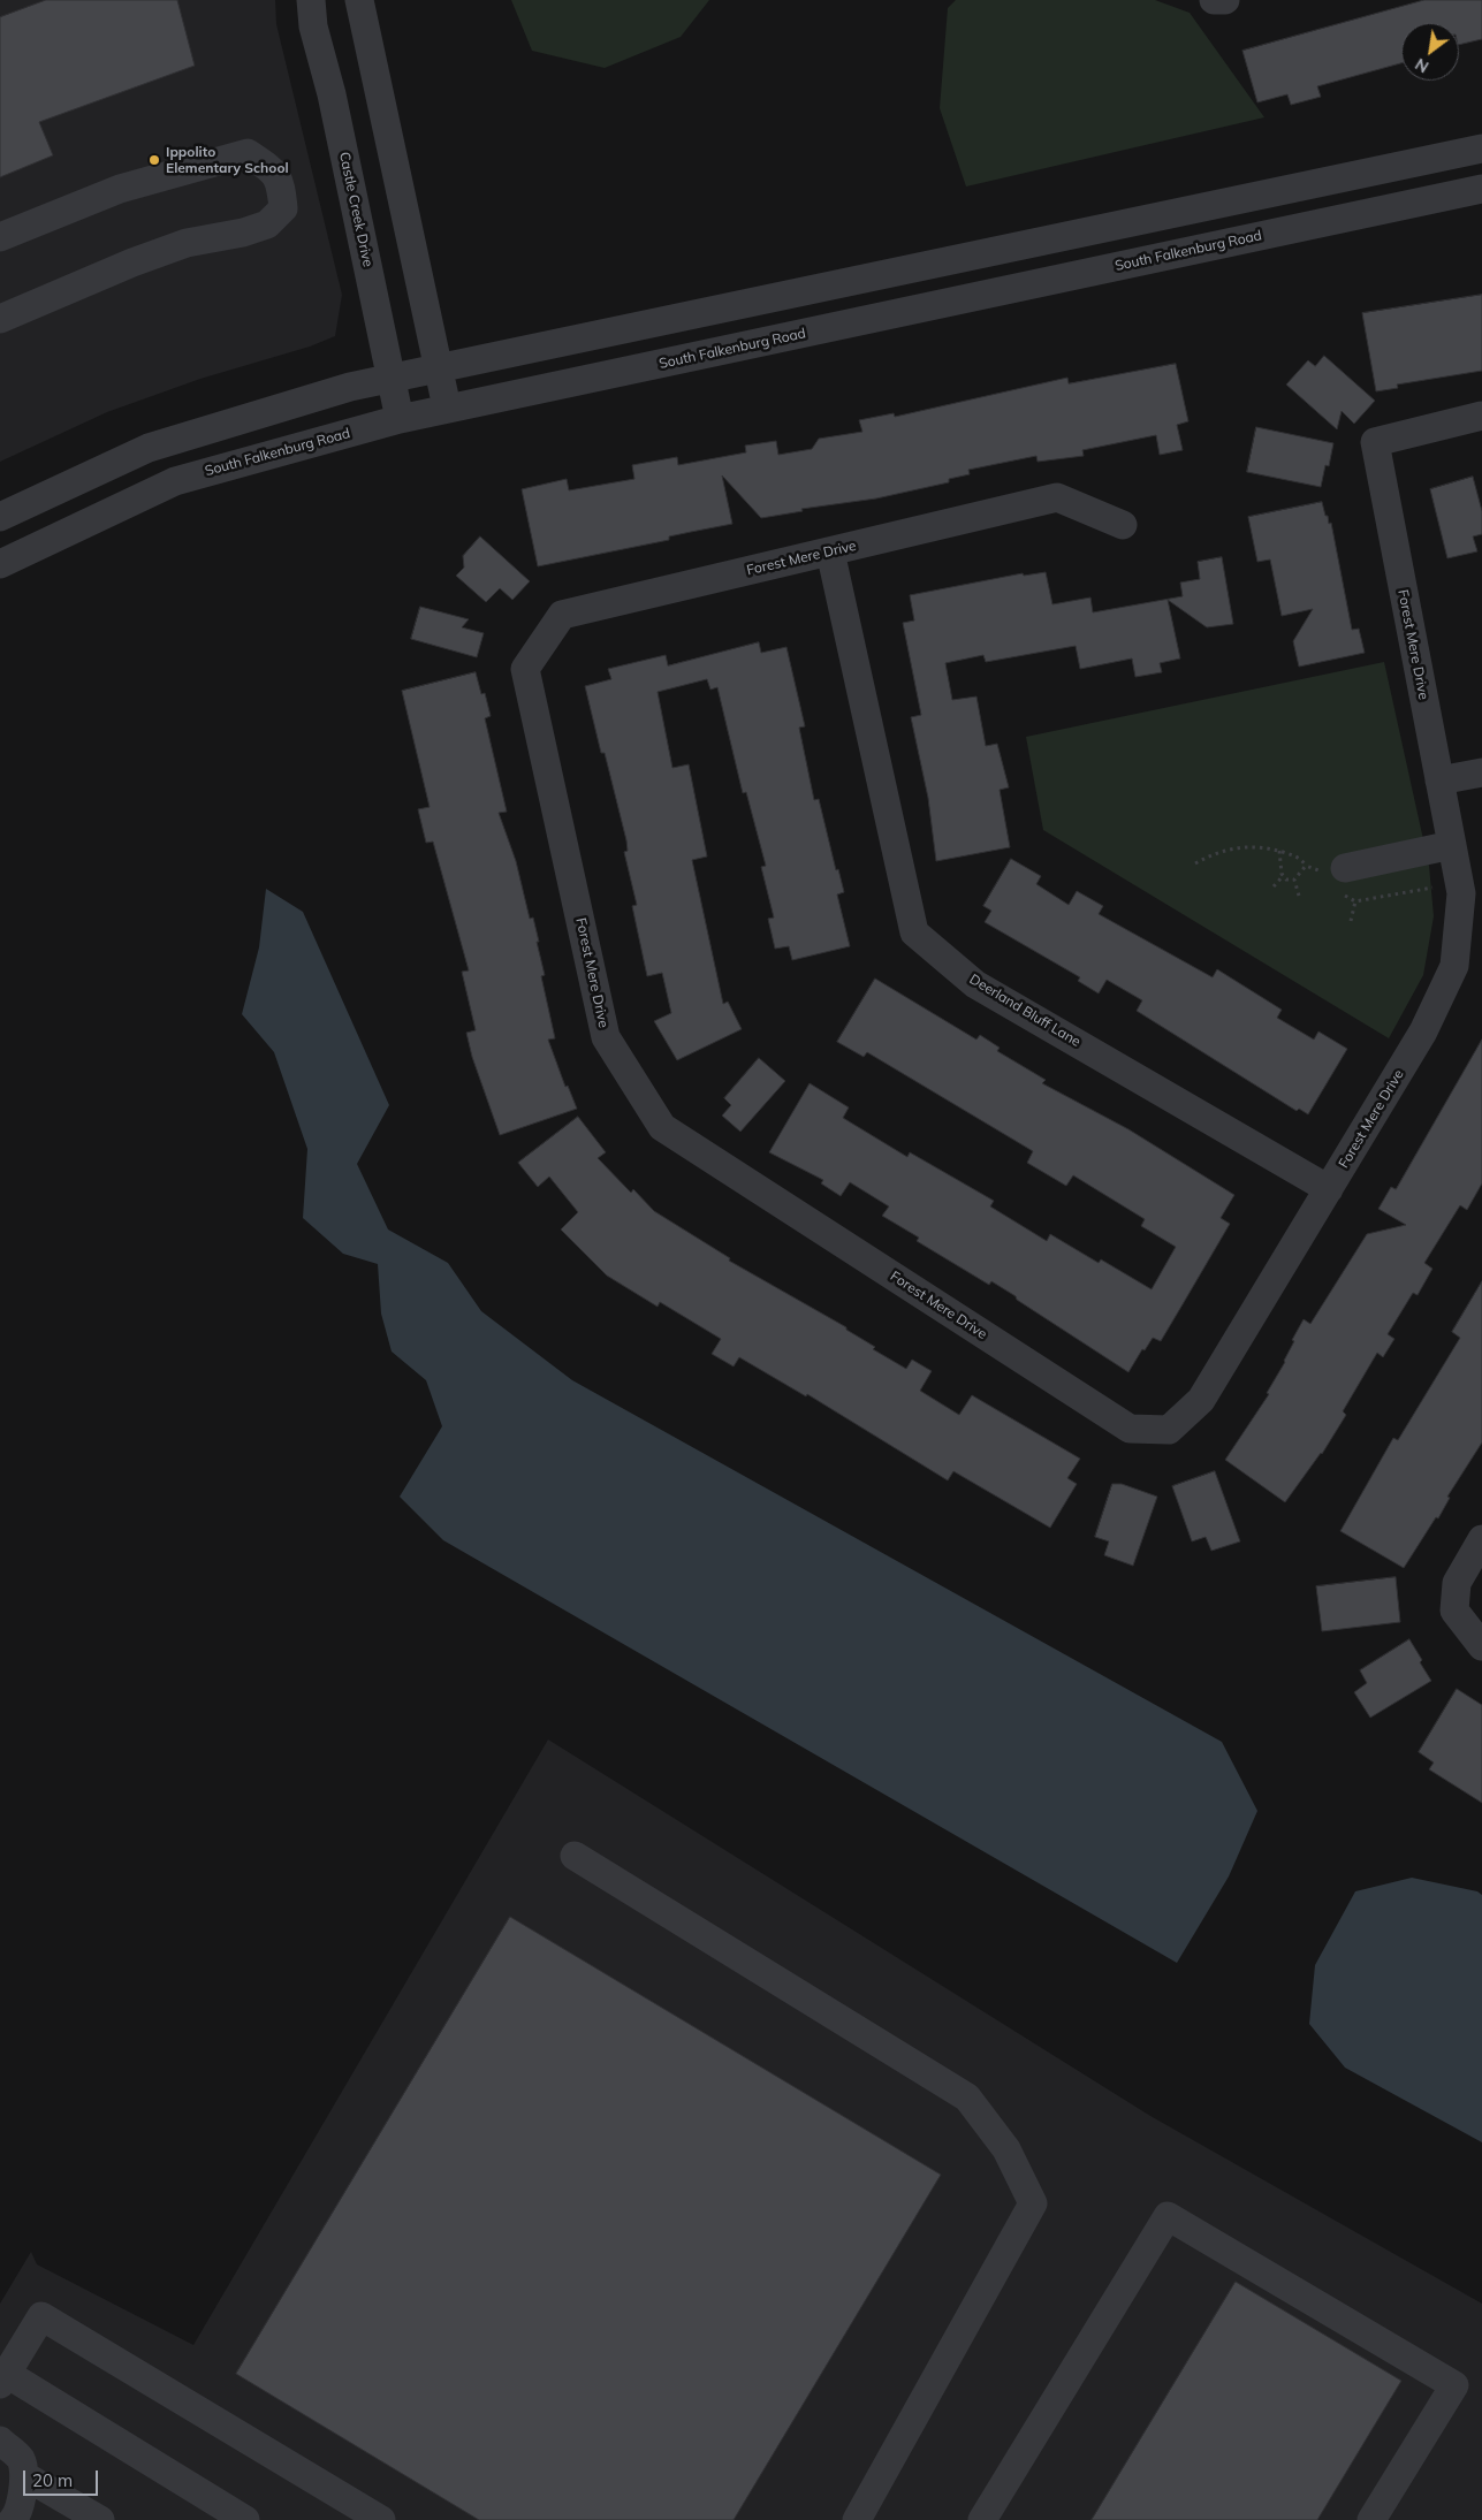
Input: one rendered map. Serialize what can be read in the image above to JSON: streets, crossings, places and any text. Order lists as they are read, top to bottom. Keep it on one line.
{"streets":{"street":["Castle Creek Drive","South Falkenburg Road","Forest Mere Drive","Deerland Bluff Lane"]},"crossings":[["Castle Creek Drive","South Falkenburg Road"],["Forest Mere Drive","Deerland Bluff Lane"]],"places":["Ippolito Elementary School"],"scale_bar":"20 m","north":"bottom left"}
